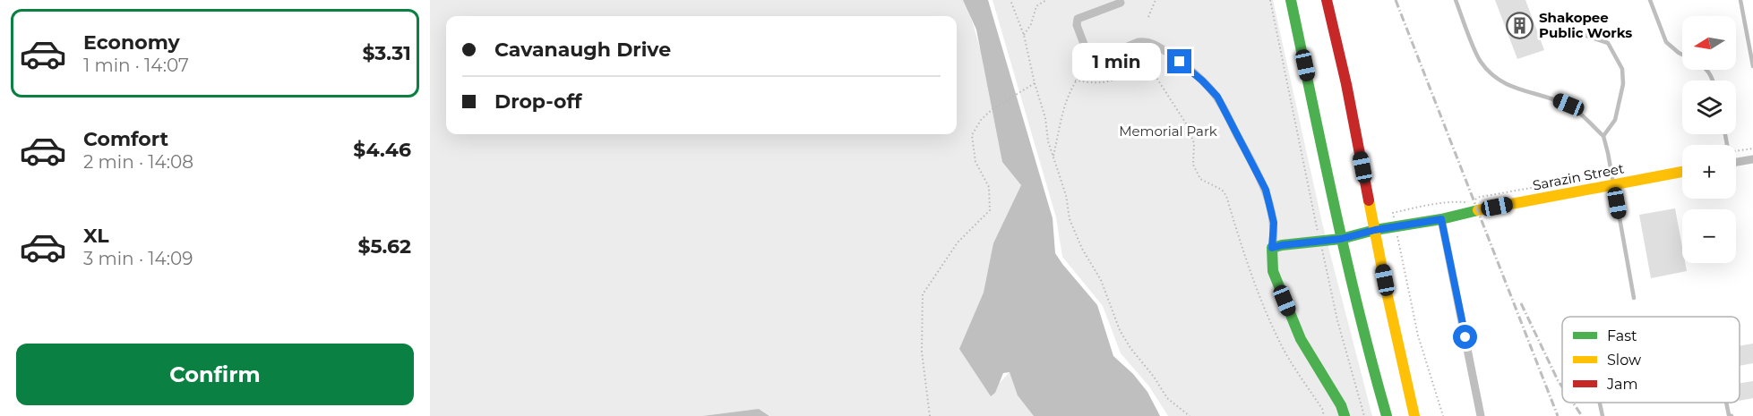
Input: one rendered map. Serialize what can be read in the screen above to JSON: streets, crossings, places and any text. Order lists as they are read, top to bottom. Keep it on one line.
{"streets":{"main road":["Sarazin Street"]},"parks":["Memorial Park"],"places":{"building":["Shakopee Public Works"]},"legend":["Fast","Slow","Jam"],"north":"left","page":{"list":[{"name":"Economy","note":"1 min · 14:07","value":"$3.31"},{"name":"Comfort","note":"2 min · 14:08","value":"$4.46"},{"name":"XL","note":"3 min · 14:09","value":"$5.62"}],"map_buttons":["+","−"],"banner":["Cavanaugh Drive","Drop-off"],"bubble":"1 min","buttons":"Confirm"}}
